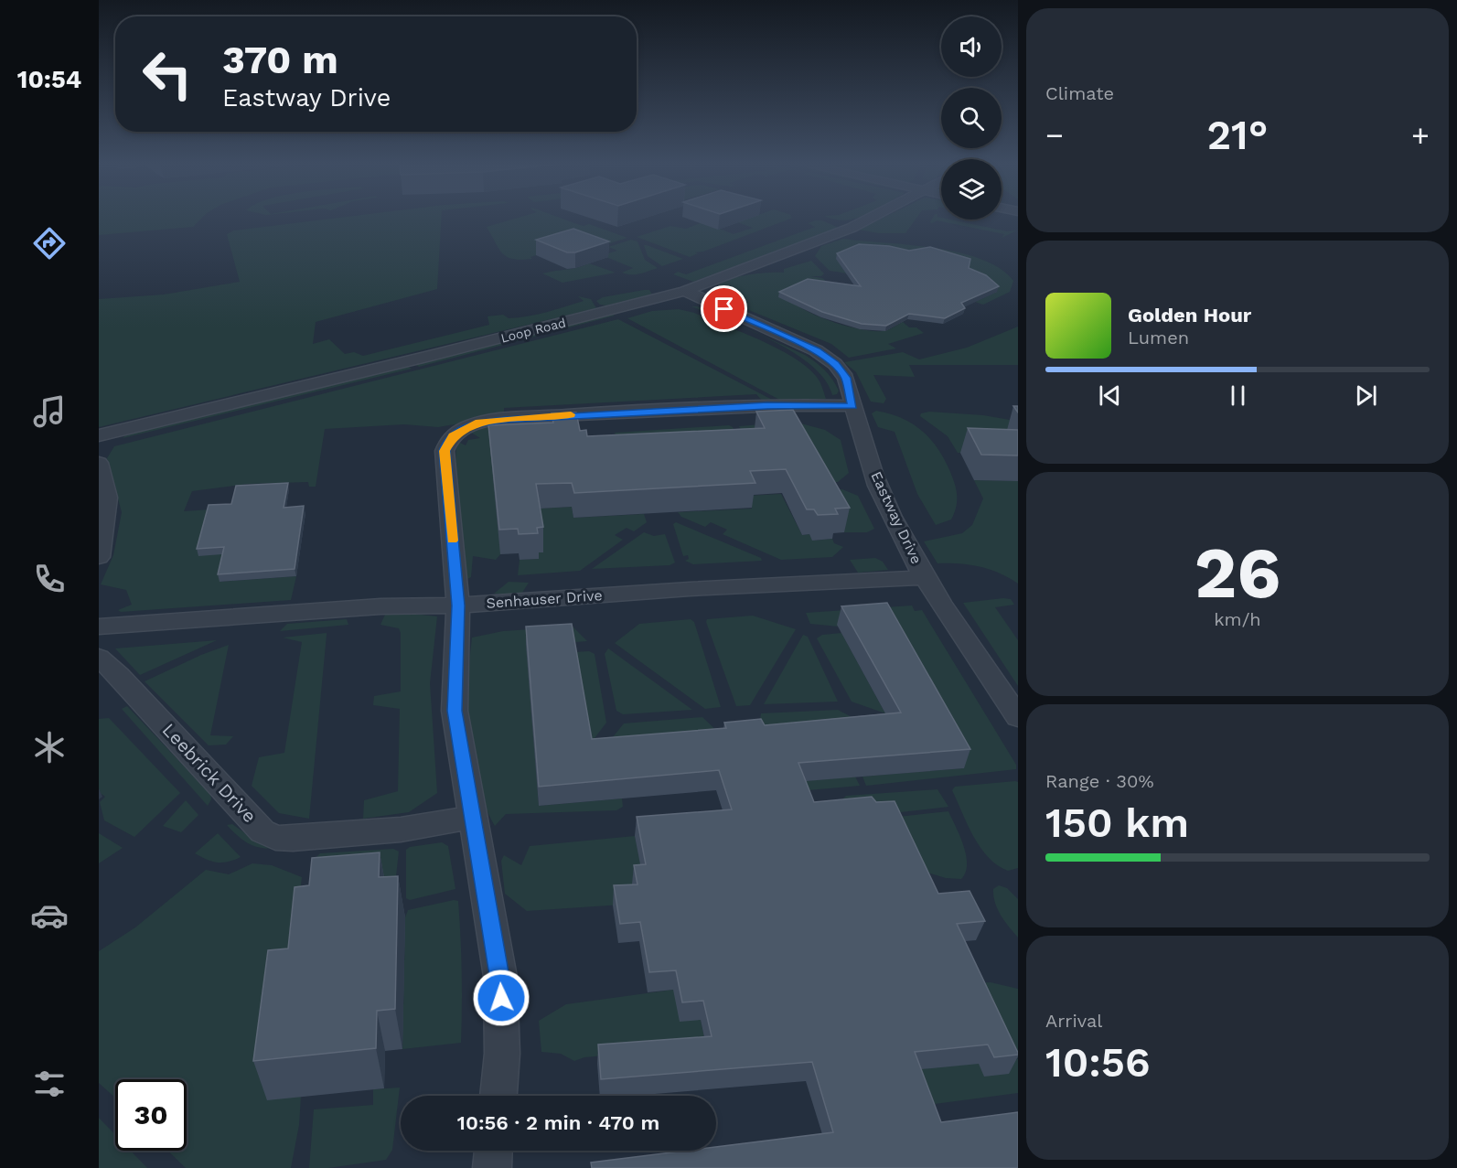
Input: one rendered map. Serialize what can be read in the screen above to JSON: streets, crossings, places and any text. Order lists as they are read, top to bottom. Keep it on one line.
{"streets":{"street":["Loop Road","Eastway Drive","Senhauser Drive","Leebrick Drive"]},"crossings":[["Loop Road","Eastway Drive"],["Eastway Drive","Senhauser Drive"]],"page":{"tabs":"10:54","tile":["Climate",["26","km/h"],["Range · 30%","150 km"],["Arrival","10:56"]],"turn":["370 m","Eastway Drive"],"heat":["−","21°","+"],"song":["Golden Hour","Lumen"],"limit":"30","trip":"10:56 · 2 min · 470 m"}}
